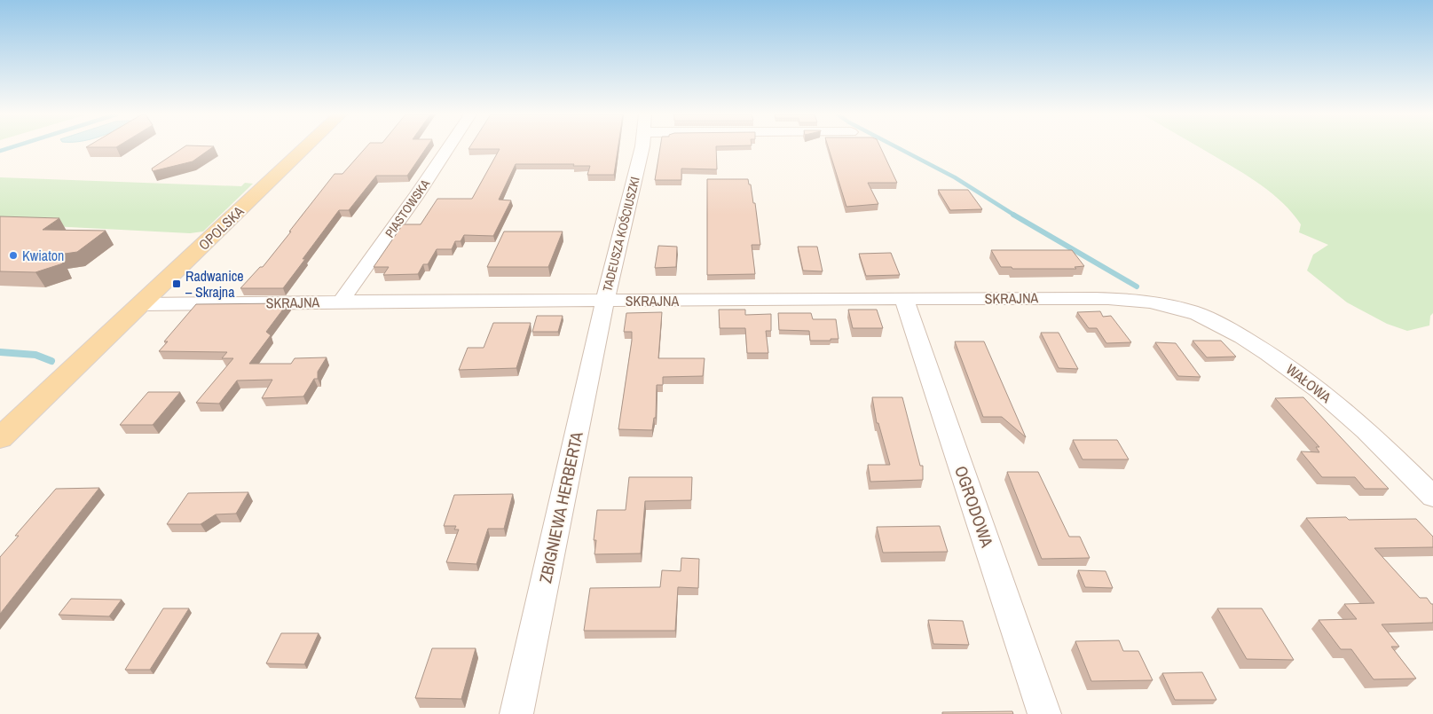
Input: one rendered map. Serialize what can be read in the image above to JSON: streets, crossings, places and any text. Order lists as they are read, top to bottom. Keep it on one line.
{"streets":{"main road":["OPOLSKA"],"street":["PIASTOWSKA","TADEUSZA KOŚCIUSZKI","SKRAJNA","WAŁOWA","OGRODOWA","ZBIGNIEWA HERBERTA"]},"crossings":[["PIASTOWSKA","SKRAJNA"],["OPOLSKA","SKRAJNA"],["TADEUSZA KOŚCIUSZKI","SKRAJNA"],["TADEUSZA KOŚCIUSZKI","ZBIGNIEWA HERBERTA"],["SKRAJNA","WAŁOWA"],["SKRAJNA","OGRODOWA"],["SKRAJNA","ZBIGNIEWA HERBERTA"]],"places":{"other":["Kwiaton"],"transit":["Radwanice – Skrajna"]}}
